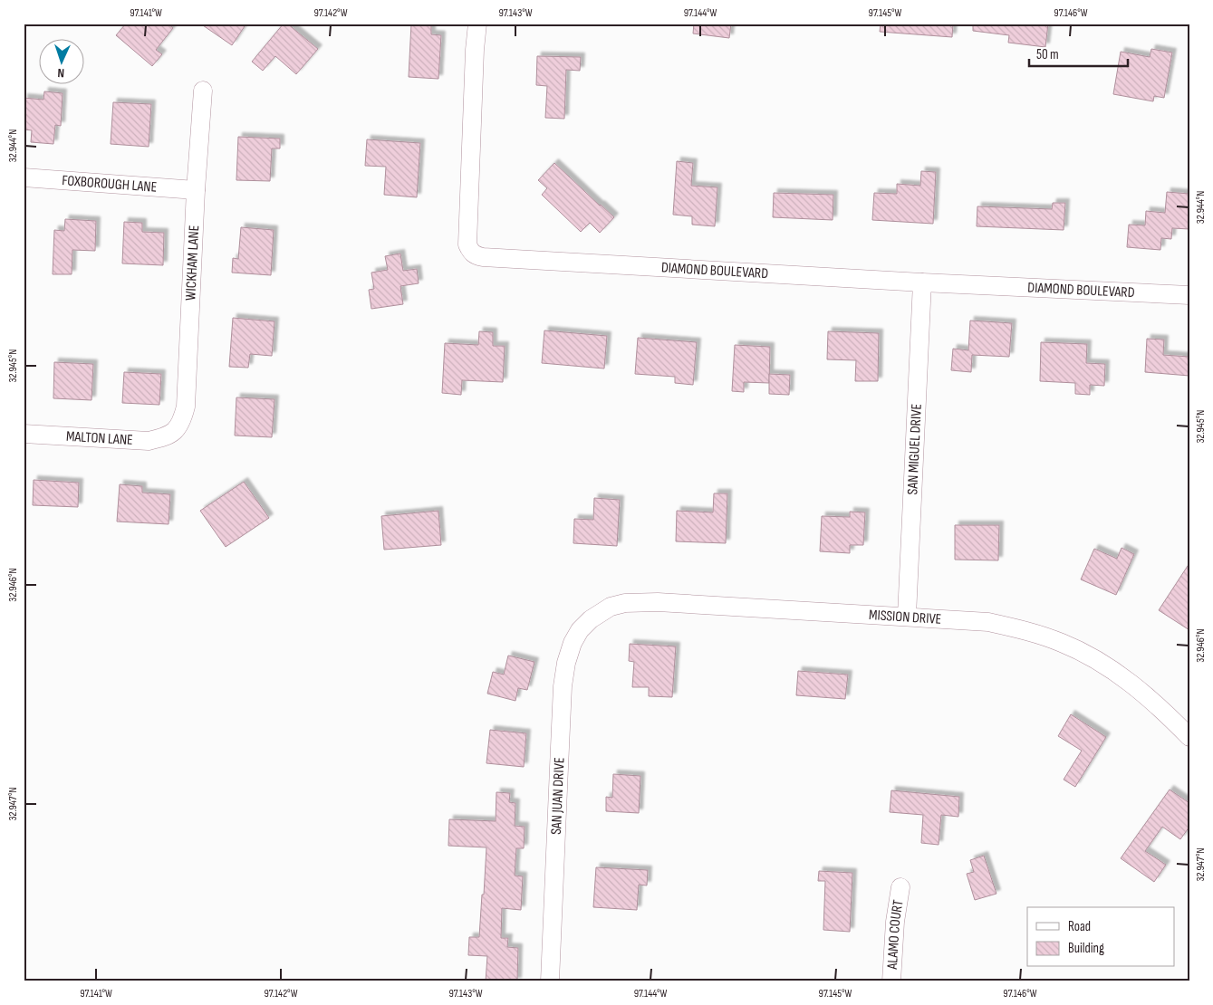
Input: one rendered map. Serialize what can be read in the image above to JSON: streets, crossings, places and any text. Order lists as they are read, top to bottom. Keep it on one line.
{"streets":{"street":["FOXBOROUGH LANE","WICKHAM LANE","DIAMOND BOULEVARD","MALTON LANE","SAN MIGUEL DRIVE","MISSION DRIVE","SAN JUAN DRIVE","ALAMO COURT"]},"crossings":[["FOXBOROUGH LANE","WICKHAM LANE"],["WICKHAM LANE","MALTON LANE"],["DIAMOND BOULEVARD","SAN MIGUEL DRIVE"],["SAN MIGUEL DRIVE","MISSION DRIVE"],["MISSION DRIVE","SAN JUAN DRIVE"]],"legend":["Road","Building"],"scale_bar":"50 m","north":"bottom","coordinates":["97.141°W","97.142°W","97.143°W","97.144°W","97.145°W","97.146°W","32.944°N","32.945°N","32.946°N","32.947°N"]}
